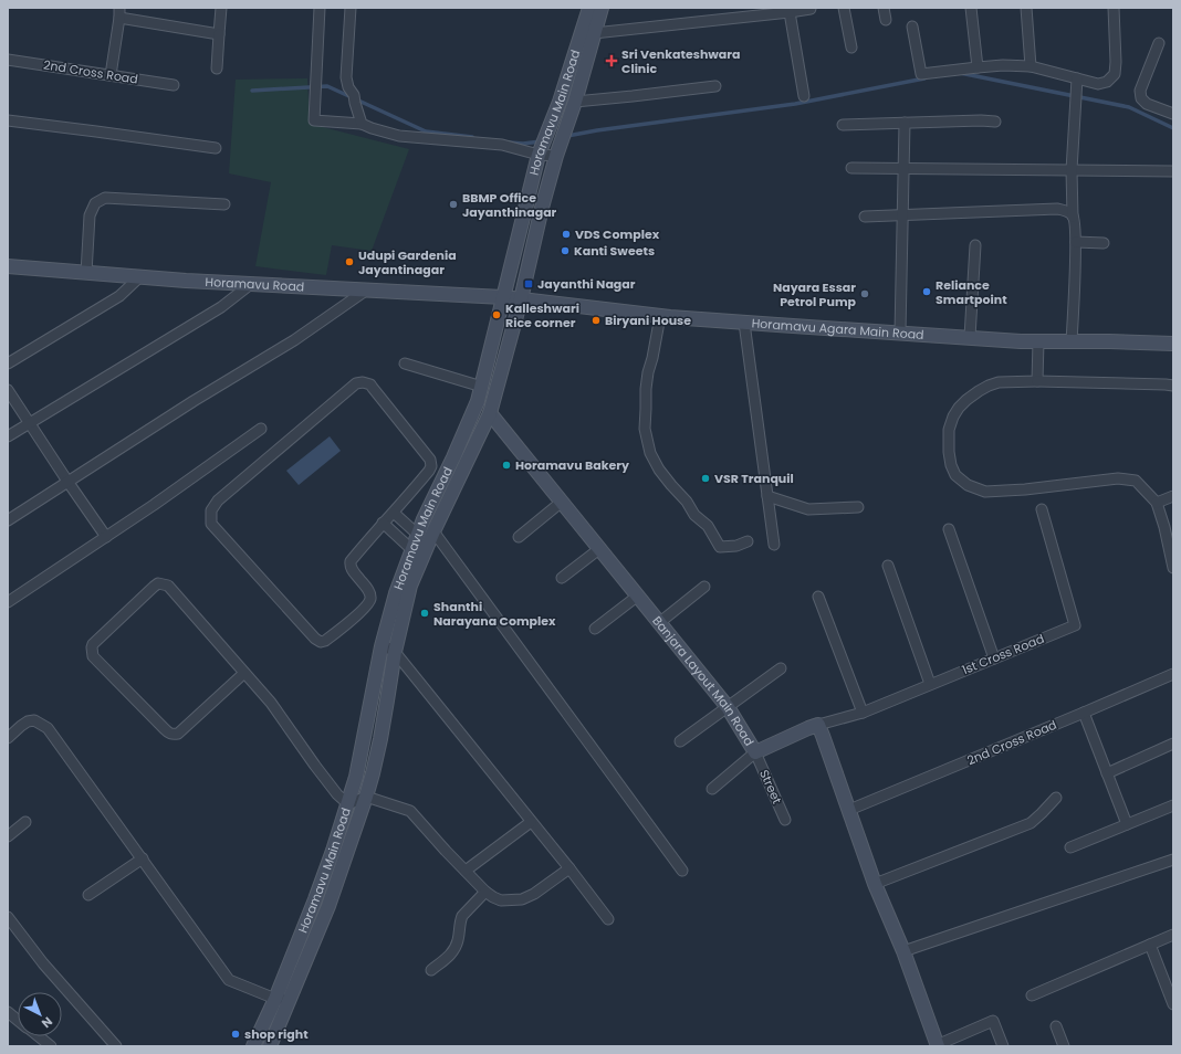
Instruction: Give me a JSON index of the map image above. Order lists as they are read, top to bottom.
{
  "streets": {
    "main road": [
      "Horamavu Main Road",
      "Horamavu Road",
      "Horamavu Agara Main Road",
      "Banjara Layout Main Road"
    ],
    "street": ["2nd Cross Road", "1st Cross Road", "Street"]
  },
  "crossings": [
    ["Horamavu Main Road", "Horamavu Road"],
    ["Horamavu Main Road", "Horamavu Agara Main Road"],
    ["Horamavu Main Road", "Banjara Layout Main Road"],
    ["Horamavu Road", "Horamavu Agara Main Road"],
    ["1st Cross Road", "Banjara Layout Main Road"],
    ["Banjara Layout Main Road", "Street"]
  ],
  "places": {
    "health": ["Sri Venkateshwara Clinic"],
    "other": [
      "BBMP Office Jayanthinagar",
      "VDS Complex",
      "Kanti Sweets",
      "Udupi Gardenia Jayantinagar",
      "Reliance Smartpoint",
      "Nayara Essar Petrol Pump",
      "Kalleshwari Rice corner",
      "Biryani House",
      "Horamavu Bakery",
      "VSR Tranquil",
      "Shanthi Narayana Complex",
      "shop right"
    ],
    "transit": ["Jayanthi Nagar"]
  },
  "north": "bottom right"
}
